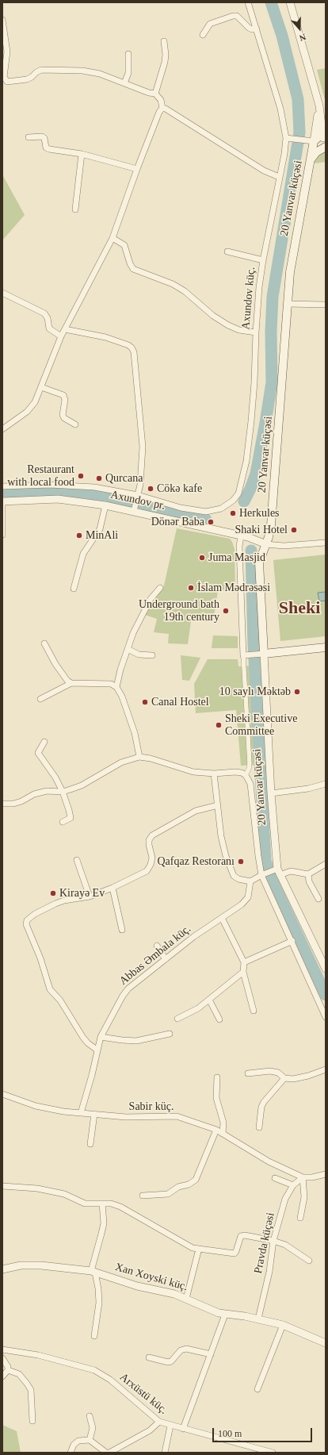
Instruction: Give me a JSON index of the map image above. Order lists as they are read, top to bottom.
{
  "streets": {
    "main road": ["20 Yanvar küçəsi"],
    "street": [
      "Axundov küç.",
      "Axundov pr.",
      "Abbas Əmbala küç.",
      "Sabir küç.",
      "Pravda küçəsi",
      "Xan Xoyski küç.",
      "Arxüstü küç."
    ]
  },
  "crossings": [
    ["20 Yanvar küçəsi", "Axundov pr."],
    ["Abbas Əmbala küç.", "Sabir küç."],
    ["Sabir küç.", "Pravda küçəsi"],
    ["Pravda küçəsi", "Xan Xoyski küç."]
  ],
  "districts": ["Sheki"],
  "places": [
    "Restaurant with local food",
    "Qurcana",
    "Cökə kafe",
    "Herkules",
    "Dönər Baba",
    "Shaki Hotel",
    "MinAli",
    "Juma Masjid",
    "İslam Mədrəsəsi",
    "Underground bath 19th century",
    "10 saylı Məktəb",
    "Canal Hostel",
    "Sheki Executive Committee",
    "Qafqaz Restoranı",
    "Kirayə Ev"
  ],
  "scale_bar": "100 m",
  "north": "bottom"
}
